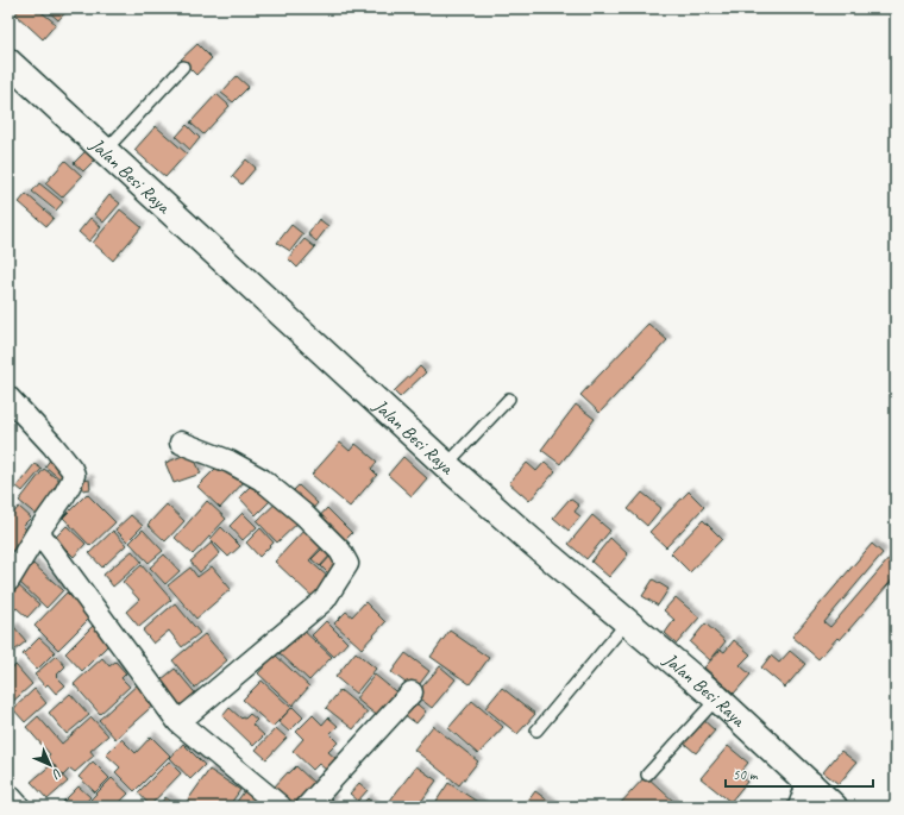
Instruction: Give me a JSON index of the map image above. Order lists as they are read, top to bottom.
{
  "streets": {
    "main road": ["Jalan Besi Raya"]
  },
  "scale_bar": "50 m",
  "north": "bottom right"
}
